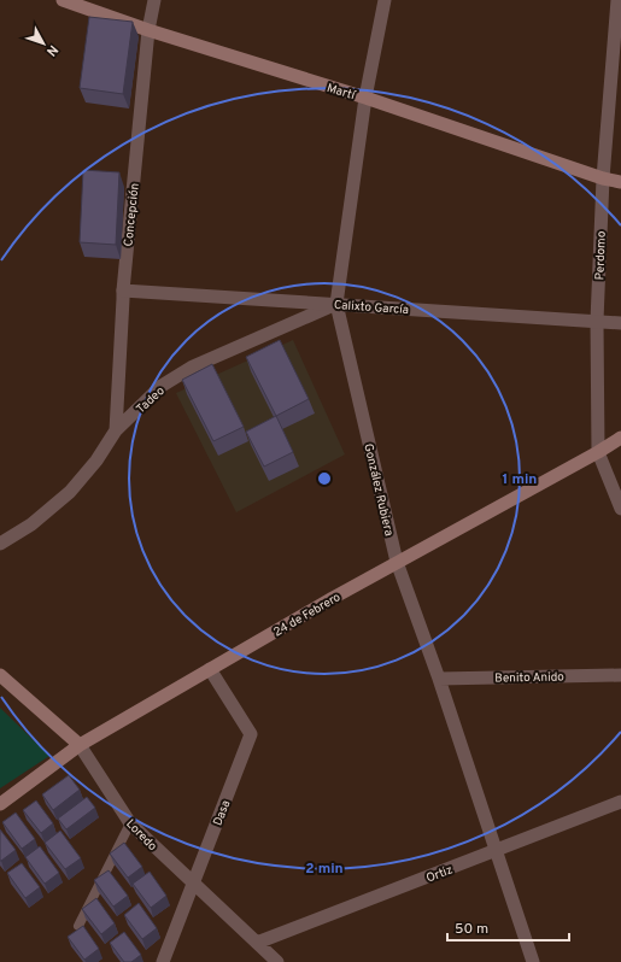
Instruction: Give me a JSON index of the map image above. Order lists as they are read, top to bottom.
{
  "streets": {
    "main road": ["Martí", "24 de Febrero", "Loredo"],
    "street": [
      "Concepción",
      "Perdomo",
      "Calixto García",
      "Tadeo",
      "González Rubiera",
      "Benito Anido",
      "Dasa",
      "Ortiz"
    ]
  },
  "crossings": [
    ["Martí", "Concepción"],
    ["Martí", "Perdomo"],
    ["Martí", "González Rubiera"],
    ["Concepción", "Calixto García"],
    ["Concepción", "Tadeo"],
    ["Perdomo", "Calixto García"],
    ["Perdomo", "24 de Febrero"],
    ["Calixto García", "Tadeo"],
    ["Calixto García", "González Rubiera"],
    ["Tadeo", "González Rubiera"],
    ["González Rubiera", "24 de Febrero"],
    ["González Rubiera", "Benito Anido"],
    ["González Rubiera", "Ortiz"],
    ["24 de Febrero", "Dasa"],
    ["24 de Febrero", "Loredo"],
    ["Dasa", "Loredo"],
    ["Loredo", "Ortiz"]
  ],
  "scale_bar": "50 m",
  "north": "bottom right",
  "rings": ["1 min", "2 min"]
}
